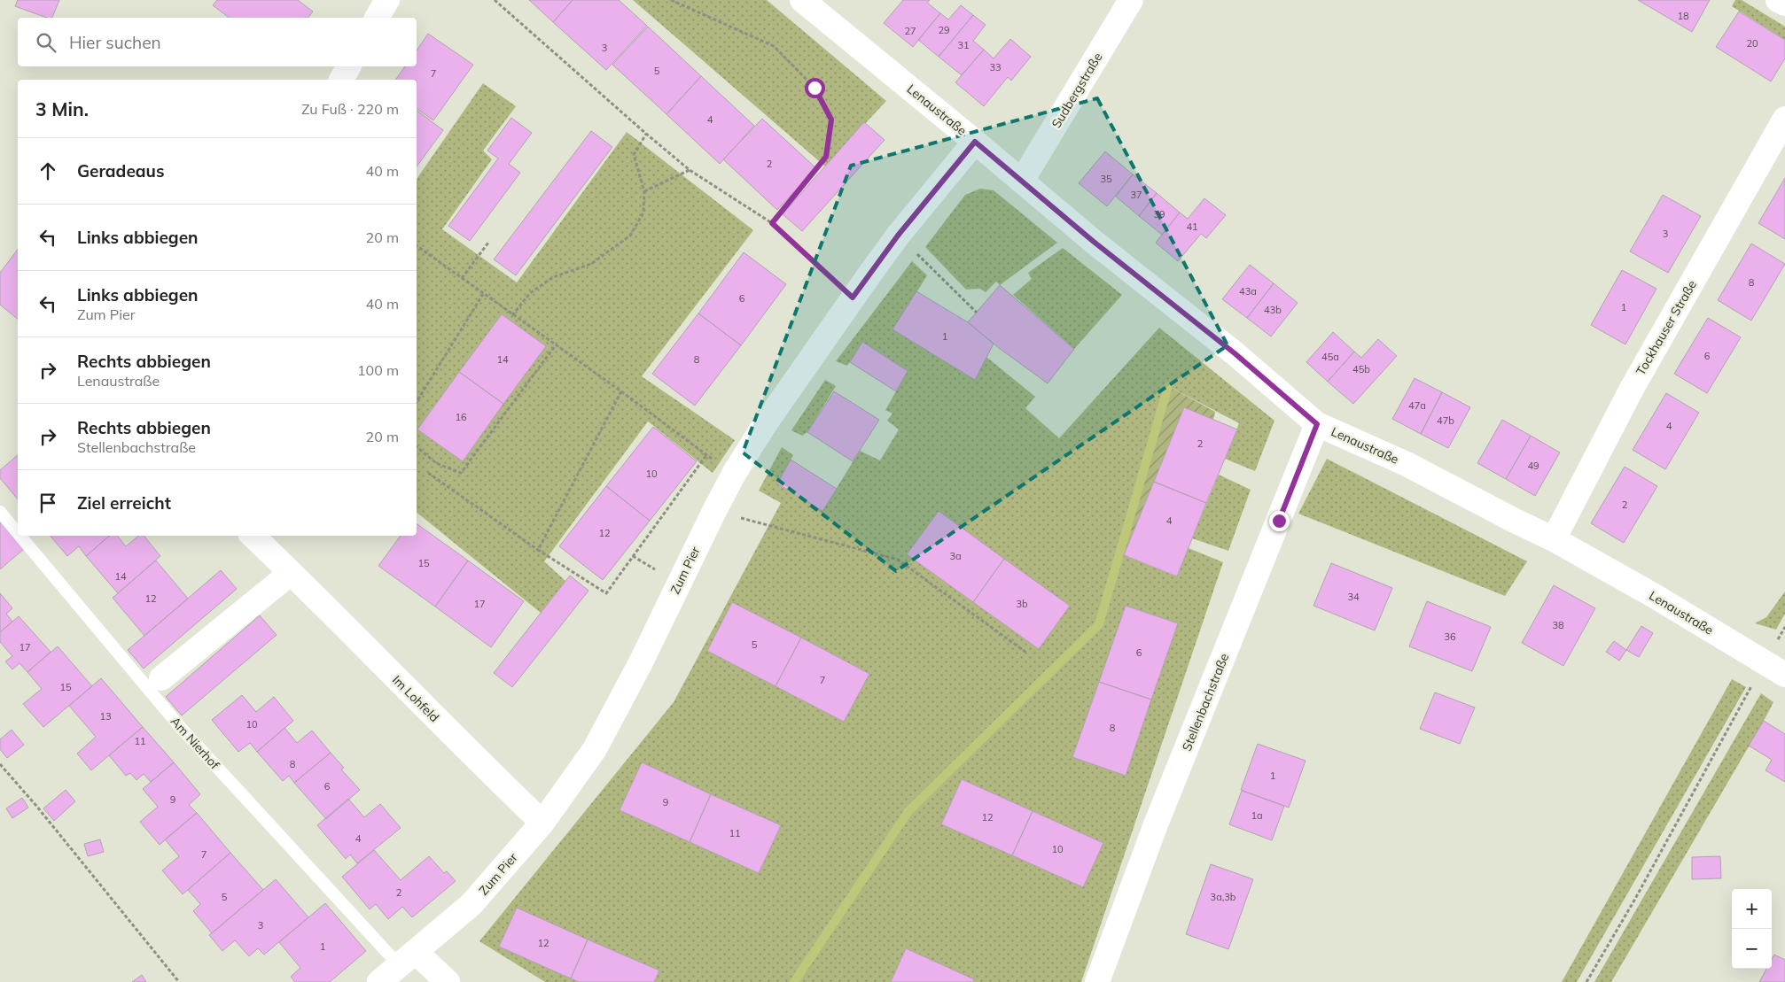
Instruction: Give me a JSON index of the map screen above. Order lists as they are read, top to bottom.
{
  "streets": {
    "street": [
      "Sudbergstraße",
      "Lenaustraße",
      "Tockhauser Straße",
      "Zum Pier",
      "Im Lohfeld",
      "Stellenbachstraße"
    ],
    "lane": ["Am Nierhof"]
  },
  "crossings": [
    ["Sudbergstraße", "Lenaustraße"],
    ["Lenaustraße", "Tockhauser Straße"],
    ["Lenaustraße", "Zum Pier"],
    ["Lenaustraße", "Stellenbachstraße"],
    ["Zum Pier", "Im Lohfeld"],
    ["Zum Pier", "Am Nierhof"]
  ],
  "house_numbers": [
    "18",
    "29",
    "27",
    "20",
    "31",
    "3",
    "33",
    "5",
    "7",
    "4",
    "2",
    "35",
    "37",
    "39",
    "41",
    "3",
    "8",
    "43a",
    "6",
    "1",
    "43b",
    "1",
    "6",
    "45a",
    "14",
    "8",
    "45b",
    "47a",
    "16",
    "47b",
    "4",
    "2",
    "49",
    "10",
    "2",
    "4",
    "12",
    "3a",
    "15",
    "14",
    "34",
    "12",
    "17",
    "3b",
    "38",
    "36",
    "5",
    "17",
    "6",
    "7",
    "15",
    "13",
    "10",
    "8",
    "11",
    "8",
    "1",
    "6",
    "9",
    "9",
    "1a",
    "12",
    "11",
    "4",
    "10",
    "7",
    "2",
    "5",
    "3a,3b",
    "3",
    "12",
    "1"
  ],
  "page": {
    "search": "Hier suchen",
    "heading": ["3 Min.", "Zu Fuß · 220 m"],
    "list": [
      ["Geradeaus", "40 m"],
      ["Links abbiegen", "20 m"],
      ["Links abbiegen", "Zum Pier", "40 m"],
      ["Rechts abbiegen", "Lenaustraße", "100 m"],
      ["Rechts abbiegen", "Stellenbachstraße", "20 m"],
      "Ziel erreicht"
    ],
    "map_buttons": ["+", "−"]
  }
}
